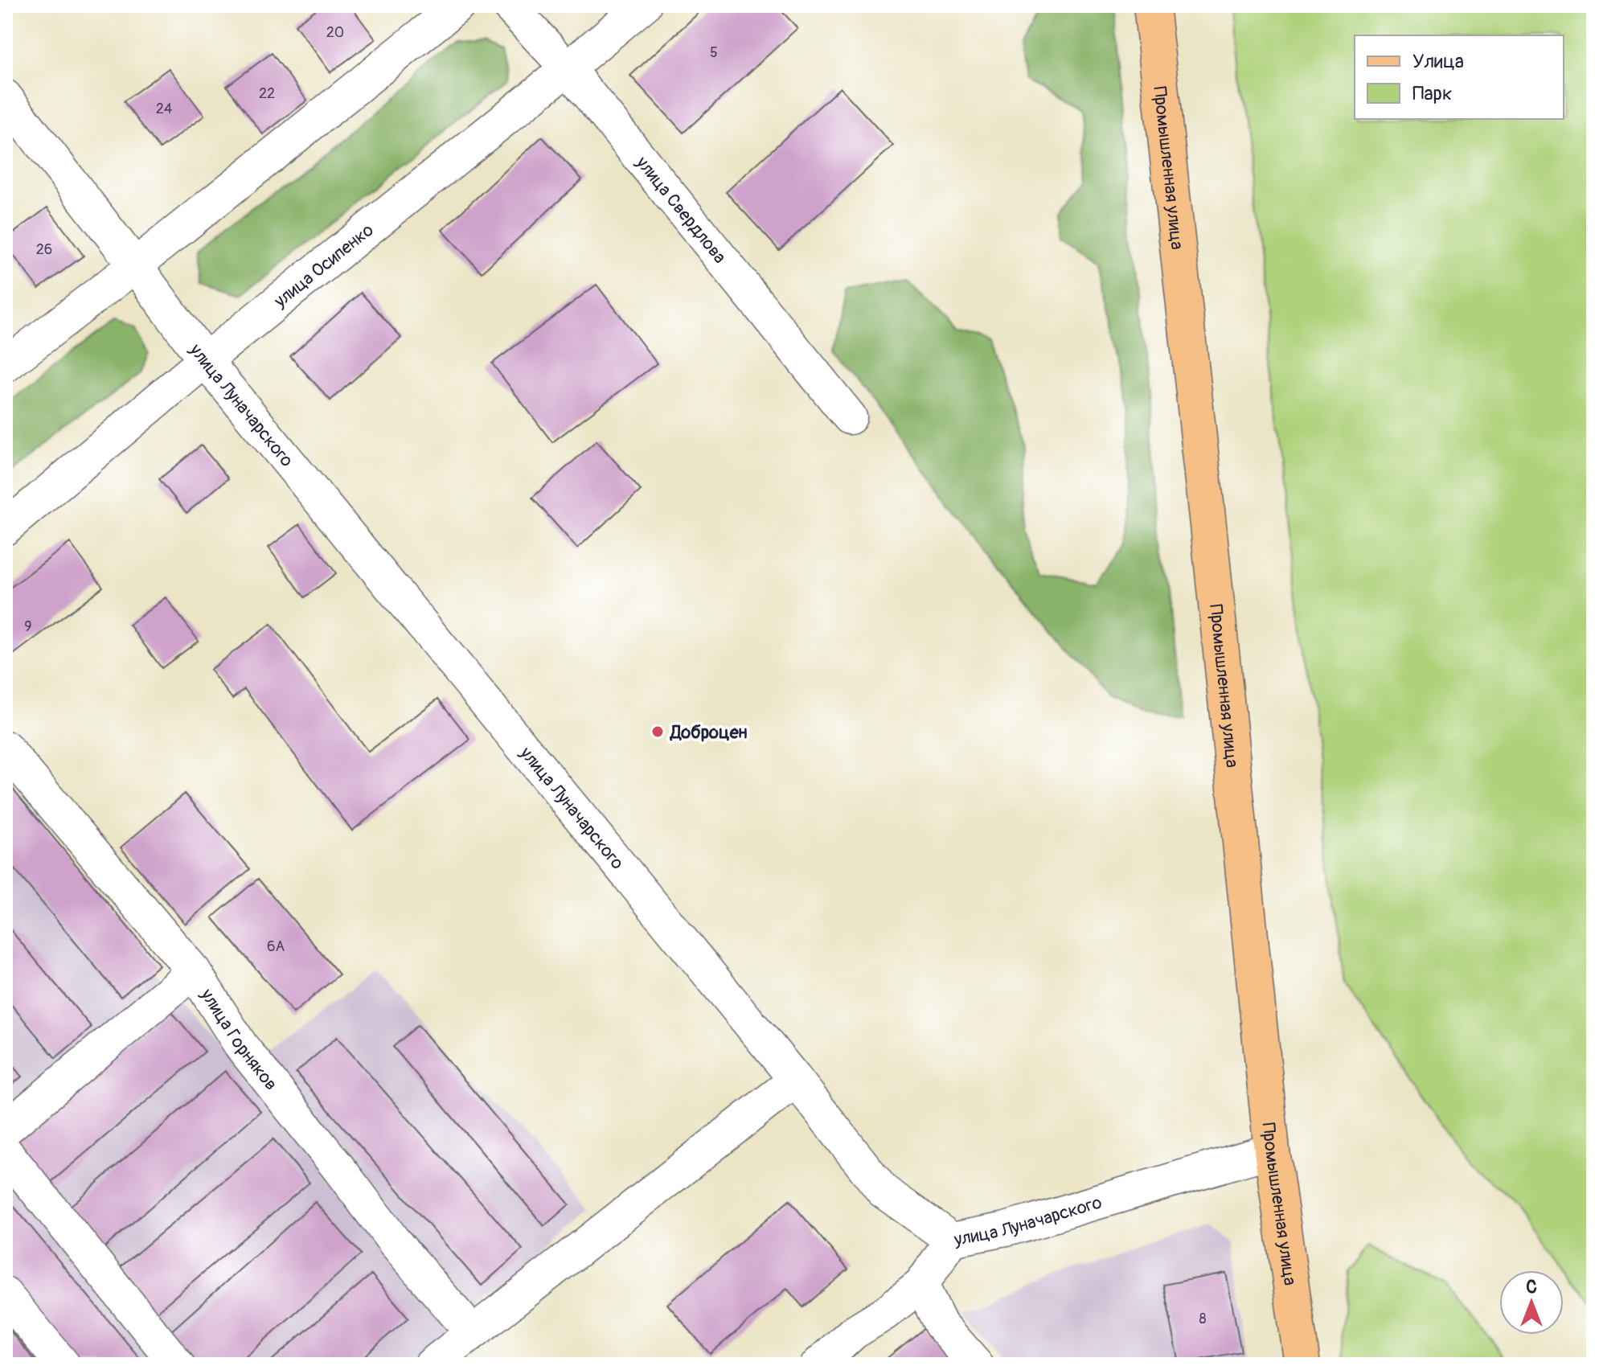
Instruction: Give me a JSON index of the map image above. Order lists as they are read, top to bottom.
{
  "streets": {
    "main road": ["Промышленная улица"],
    "street": [
      "улица Свердлова",
      "улица Осипенко",
      "улица Луначарского",
      "улица Горняков"
    ]
  },
  "crossings": [
    ["Промышленная улица", "улица Луначарского"],
    ["улица Свердлова", "улица Осипенко"],
    ["улица Осипенко", "улица Луначарского"]
  ],
  "places": ["Доброцен"],
  "house_numbers": [
    "20",
    "5",
    "22",
    "24",
    "26",
    "9",
    "6А",
    "8"
  ],
  "legend": ["Улица", "Парк"],
  "north": "top"
}
